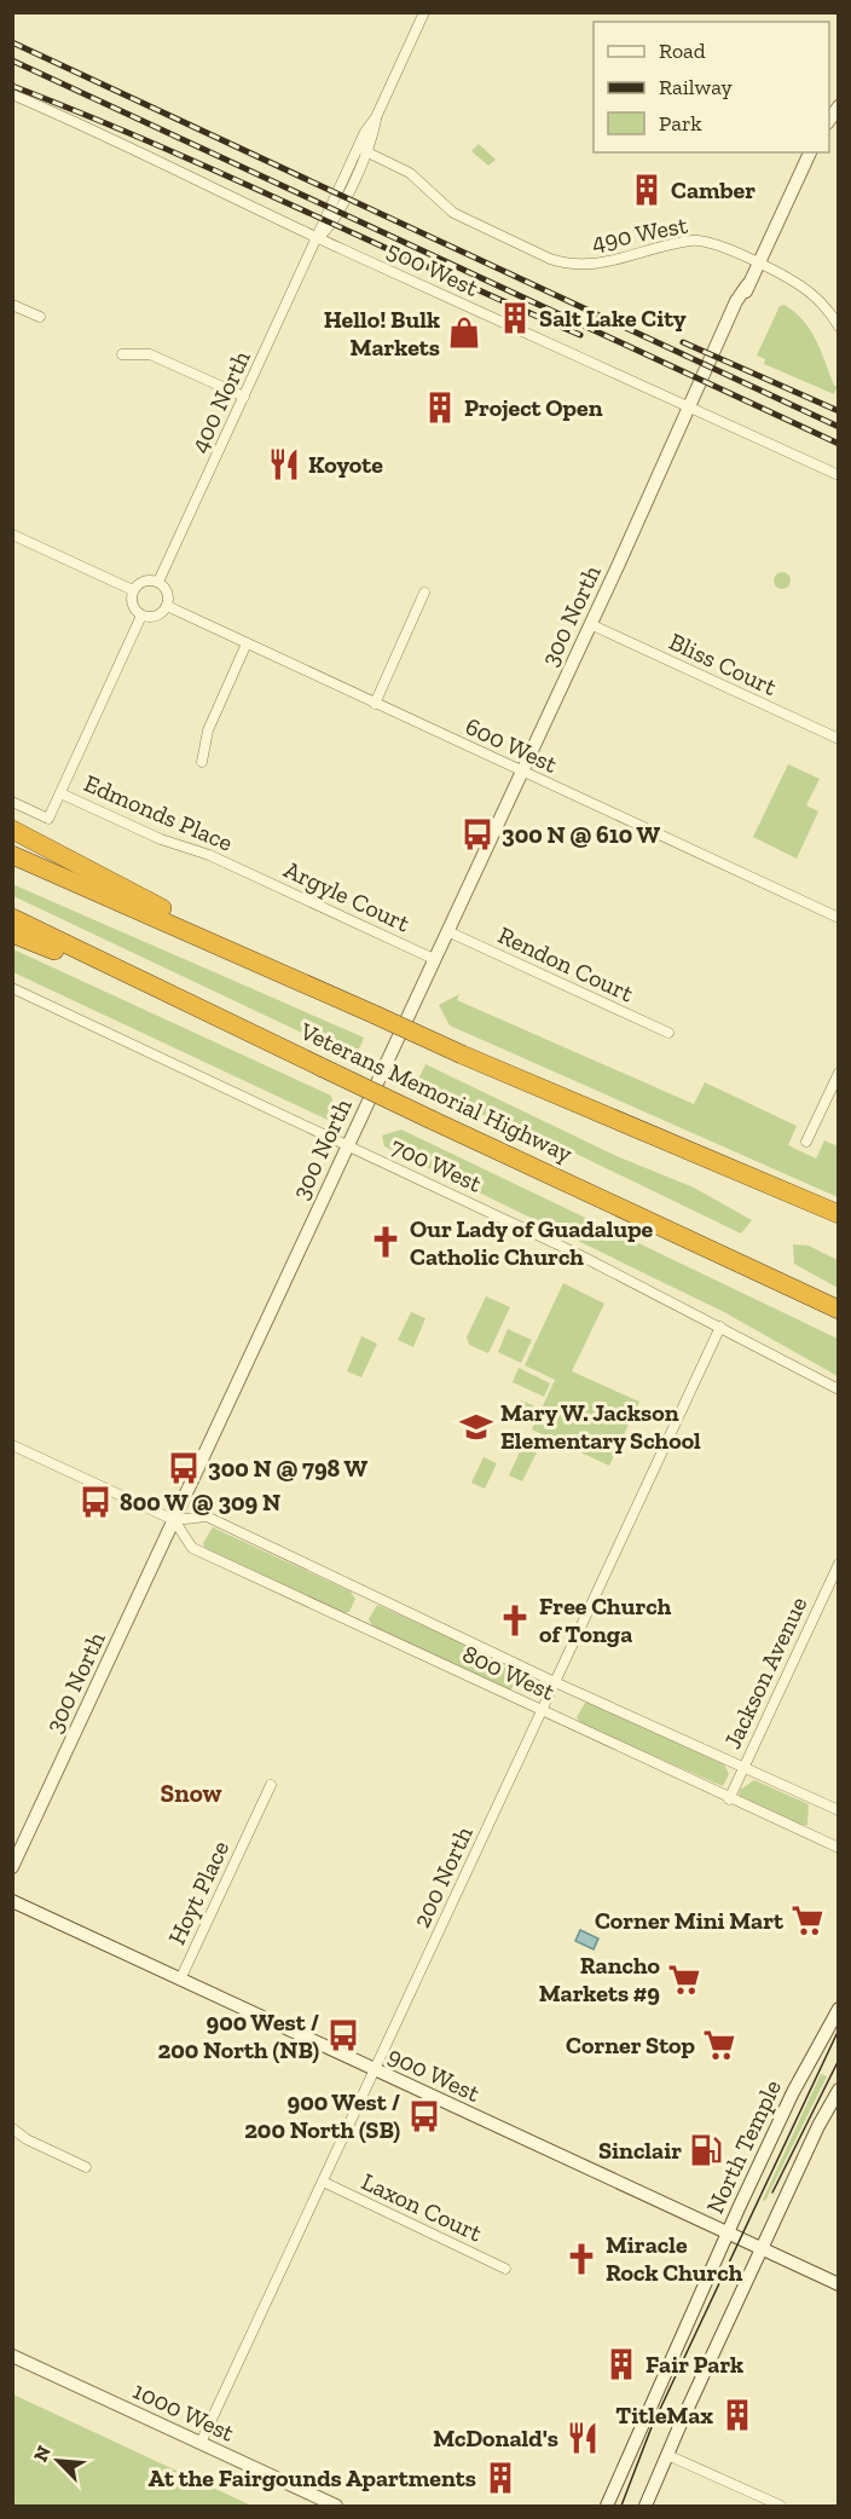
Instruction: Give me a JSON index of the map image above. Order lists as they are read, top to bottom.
{
  "streets": {
    "highway": ["Veterans Memorial Highway"],
    "street": [
      "490 West",
      "500 West",
      "400 North",
      "300 North",
      "Bliss Court",
      "600 West",
      "Edmonds Place",
      "Argyle Court",
      "Rendon Court",
      "700 West",
      "800 West",
      "Jackson Avenue",
      "200 North",
      "Hoyt Place",
      "900 West",
      "North Temple",
      "Laxon Court",
      "1000 West"
    ]
  },
  "crossings": [
    ["490 West", "400 North"],
    ["490 West", "300 North"],
    ["500 West", "400 North"],
    ["500 West", "300 North"],
    ["400 North", "600 West"],
    ["300 North", "Bliss Court"],
    ["300 North", "600 West"],
    ["300 North", "Argyle Court"],
    ["300 North", "Rendon Court"],
    ["300 North", "700 West"],
    ["300 North", "800 West"],
    ["Edmonds Place", "Argyle Court"],
    ["700 West", "200 North"],
    ["800 West", "Jackson Avenue"],
    ["800 West", "200 North"],
    ["200 North", "900 West"],
    ["200 North", "Laxon Court"],
    ["200 North", "1000 West"],
    ["Hoyt Place", "900 West"],
    ["900 West", "North Temple"]
  ],
  "districts": ["Snow"],
  "places": {
    "building": [
      "Camber",
      "Salt Lake City",
      "Project Open",
      "Fair Park",
      "TitleMax",
      "At the Fairgounds Apartments"
    ],
    "shop": ["Hello! Bulk Markets"],
    "restaurant": ["Koyote", "McDonald's"],
    "bus stop": [
      "300 N @ 610 W",
      "300 N @ 798 W",
      "800 W @ 309 N",
      "900 West / 200 North (NB)",
      "900 West / 200 North (SB)"
    ],
    "church": ["Our Lady of Guadalupe Catholic Church", "Free Church of Tonga", "Miracle Rock Church"],
    "school or university": ["Mary W. Jackson Elementary School"],
    "supermarket": ["Corner Mini Mart", "Rancho Markets #9", "Corner Stop"],
    "fuel station": ["Sinclair"]
  },
  "legend": ["Road", "Railway", "Park"],
  "north": "top left"
}
